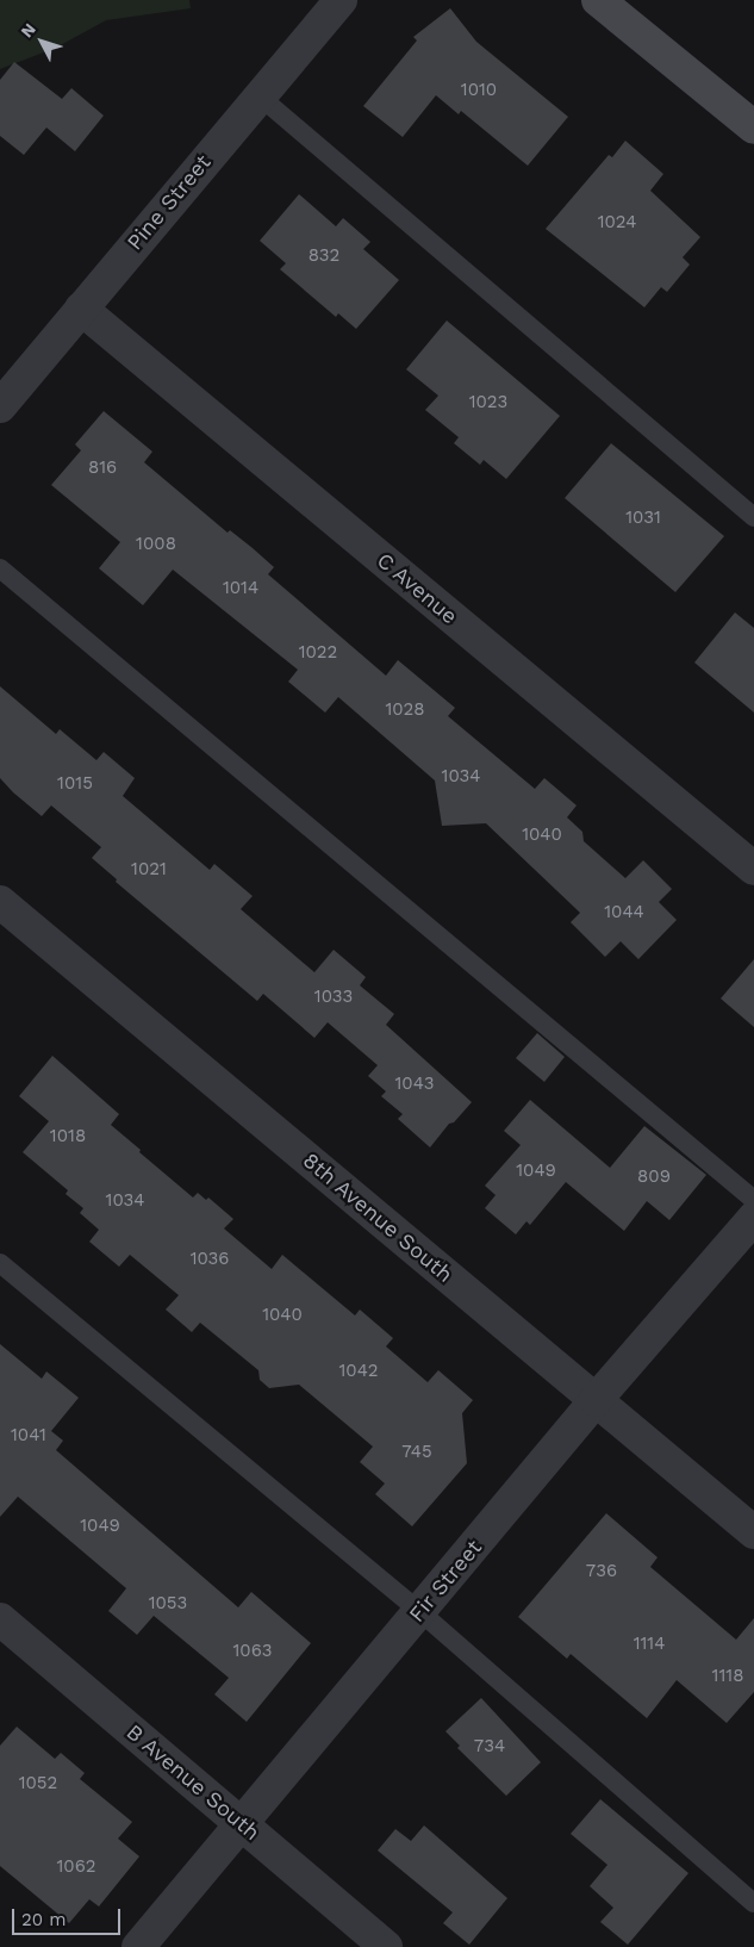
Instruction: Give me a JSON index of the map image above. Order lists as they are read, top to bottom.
{
  "streets": {
    "street": [
      "Pine Street",
      "C Avenue",
      "8th Avenue South",
      "Fir Street",
      "B Avenue South"
    ]
  },
  "crossings": [
    ["Pine Street", "C Avenue"],
    ["8th Avenue South", "Fir Street"],
    ["Fir Street", "B Avenue South"]
  ],
  "house_numbers": [
    "1010",
    "1024",
    "832",
    "1023",
    "816",
    "1031",
    "1008",
    "1014",
    "1022",
    "1028",
    "1034",
    "1015",
    "1040",
    "1021",
    "1044",
    "1033",
    "1043",
    "1018",
    "1049",
    "809",
    "1034",
    "1036",
    "1040",
    "1042",
    "1041",
    "745",
    "1049",
    "736",
    "1053",
    "1114",
    "1063",
    "1118",
    "734",
    "1052",
    "1062"
  ],
  "scale_bar": "20 m",
  "north": "top left"
}
